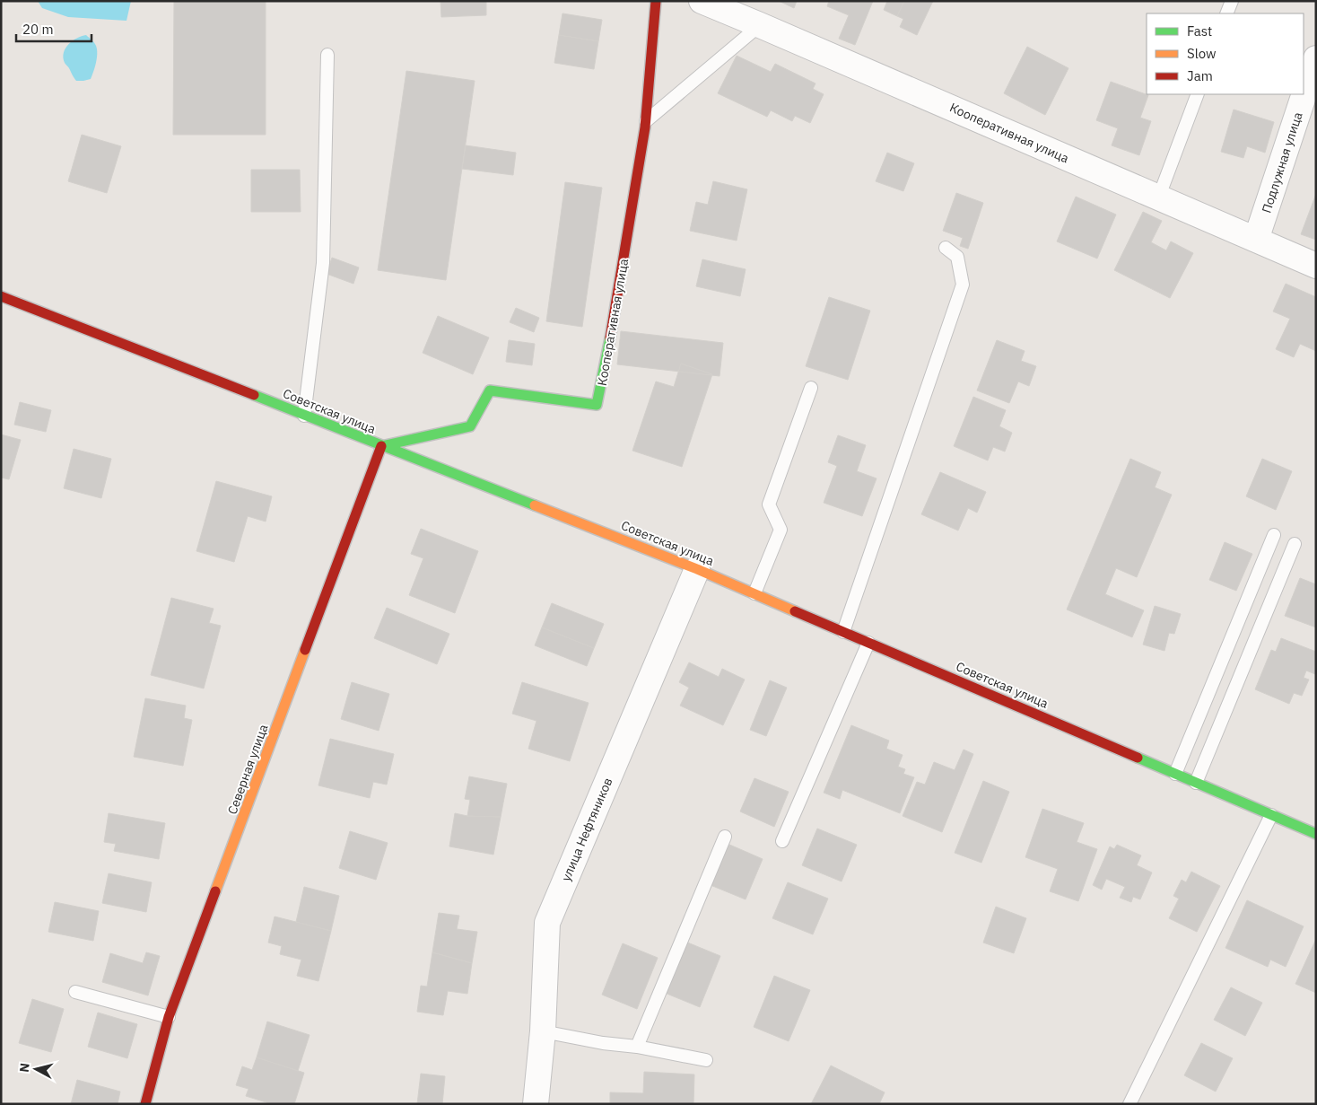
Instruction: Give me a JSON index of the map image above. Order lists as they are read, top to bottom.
{
  "streets": {
    "street": [
      "Кооперативная улица",
      "Подлужная улица",
      "Советская улица",
      "Северная улица",
      "улица Нефтяников"
    ]
  },
  "crossings": [
    ["Кооперативная улица", "Подлужная улица"],
    ["Кооперативная улица", "Советская улица"],
    ["Кооперативная улица", "Северная улица"],
    ["Советская улица", "Северная улица"],
    ["Советская улица", "улица Нефтяников"]
  ],
  "legend": ["Fast", "Slow", "Jam"],
  "scale_bar": "20 m",
  "north": "left"
}
